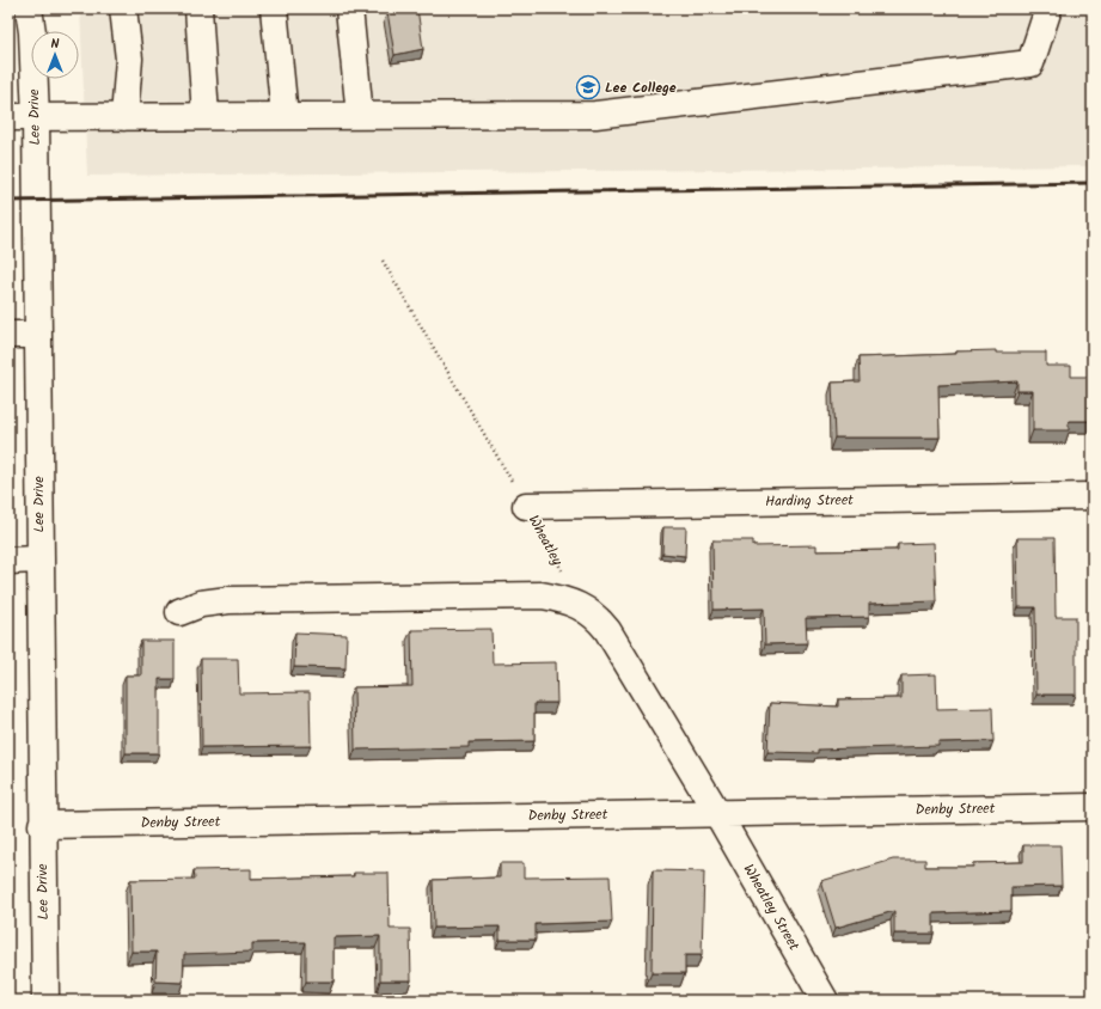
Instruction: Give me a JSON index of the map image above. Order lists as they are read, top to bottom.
{
  "streets": {
    "street": [
      "Lee Drive",
      "Harding Street",
      "Denby Street",
      "Wheatley Street"
    ],
    "path": ["Wheatley"]
  },
  "crossings": [
    ["Lee Drive", "Denby Street"],
    ["Harding Street", "Wheatley"],
    ["Denby Street", "Wheatley Street"]
  ],
  "places": {
    "school or university": ["Lee College"]
  },
  "north": "top"
}
